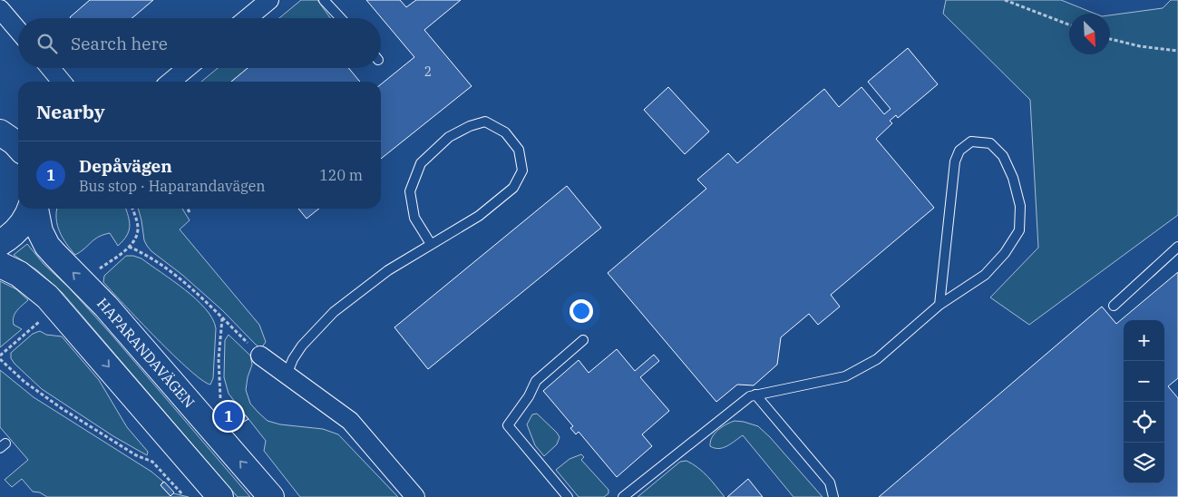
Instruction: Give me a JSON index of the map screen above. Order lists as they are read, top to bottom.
{
  "streets": {
    "main road": ["HAPARANDAVÄGEN"]
  },
  "house_numbers": ["2"],
  "north": "bottom right",
  "page": {
    "search": "Search here",
    "heading": "Nearby",
    "list": [
      {
        "mark": "1",
        "name": "Depåvägen",
        "note": "Bus stop · Haparandavägen",
        "value": "120 m"
      }
    ],
    "map_buttons": ["+", "−"],
    "pins": "1"
  }
}
